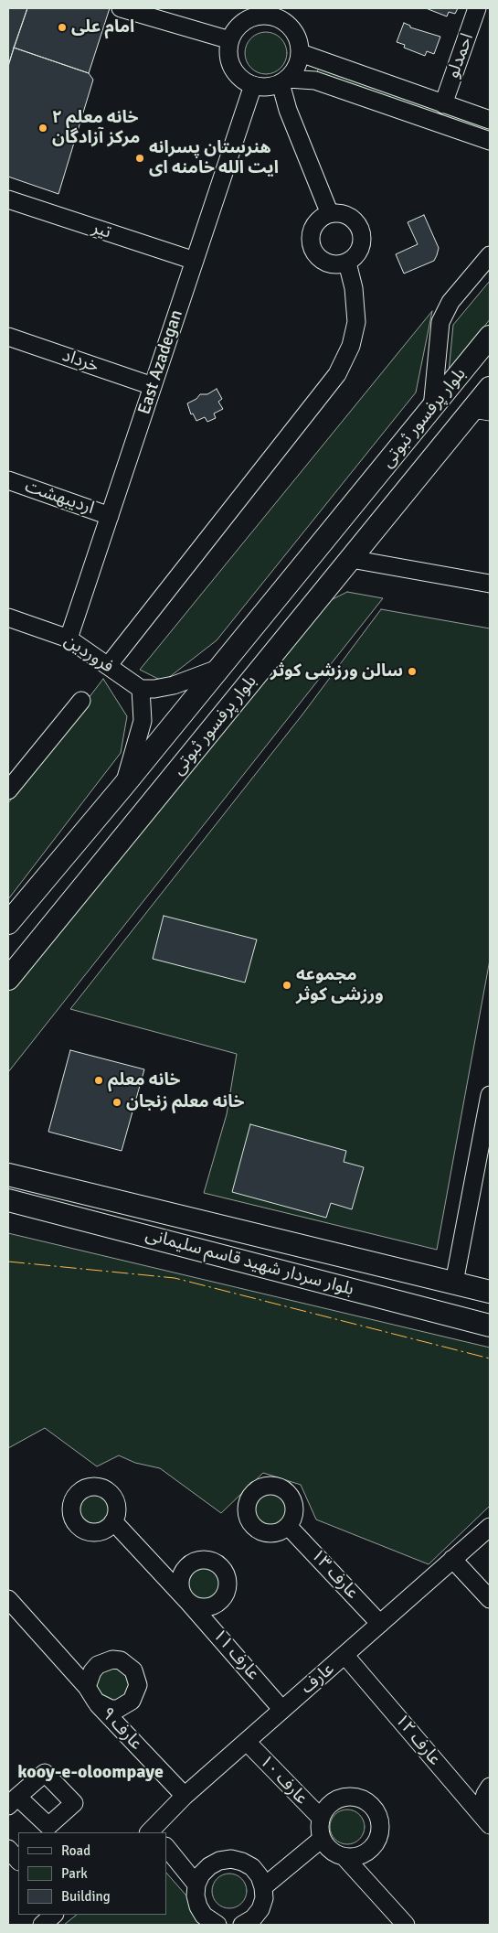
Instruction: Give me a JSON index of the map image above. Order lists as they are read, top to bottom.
{
  "streets": {
    "main road": ["بلوار پرفسور ثبوتی", "بلوار سردار شهید قاسم سلیمانی"],
    "street": [
      "احمدلو",
      "تیر",
      "خرداد",
      "East Azadegan",
      "اردیبهشت",
      "فروردین",
      "عارف ۱۳",
      "عارف ۱۱",
      "عارف",
      "عارف ۹",
      "عارف ۱۲",
      "عارف ۱۰"
    ]
  },
  "crossings": [
    ["تیر", "East Azadegan"],
    ["خرداد", "East Azadegan"],
    ["East Azadegan", "اردیبهشت"],
    ["East Azadegan", "فروردین"],
    ["عارف ۱۳", "عارف"],
    ["عارف ۱۱", "عارف"],
    ["عارف", "عارف ۹"],
    ["عارف", "عارف ۱۲"],
    ["عارف", "عارف ۱۰"]
  ],
  "districts": ["kooy-e-oloompaye"],
  "places": [
    "امام علی",
    "خانه معلم ۲ مرکز آزادگان",
    "هنرستان پسرانه ایت الله خامنه ای",
    "سالن ورزشی کوثر",
    "مجموعه ورزشی کوثر",
    "خانه معلم",
    "خانه معلم زنجان"
  ],
  "legend": ["Road", "Park", "Building"]
}
